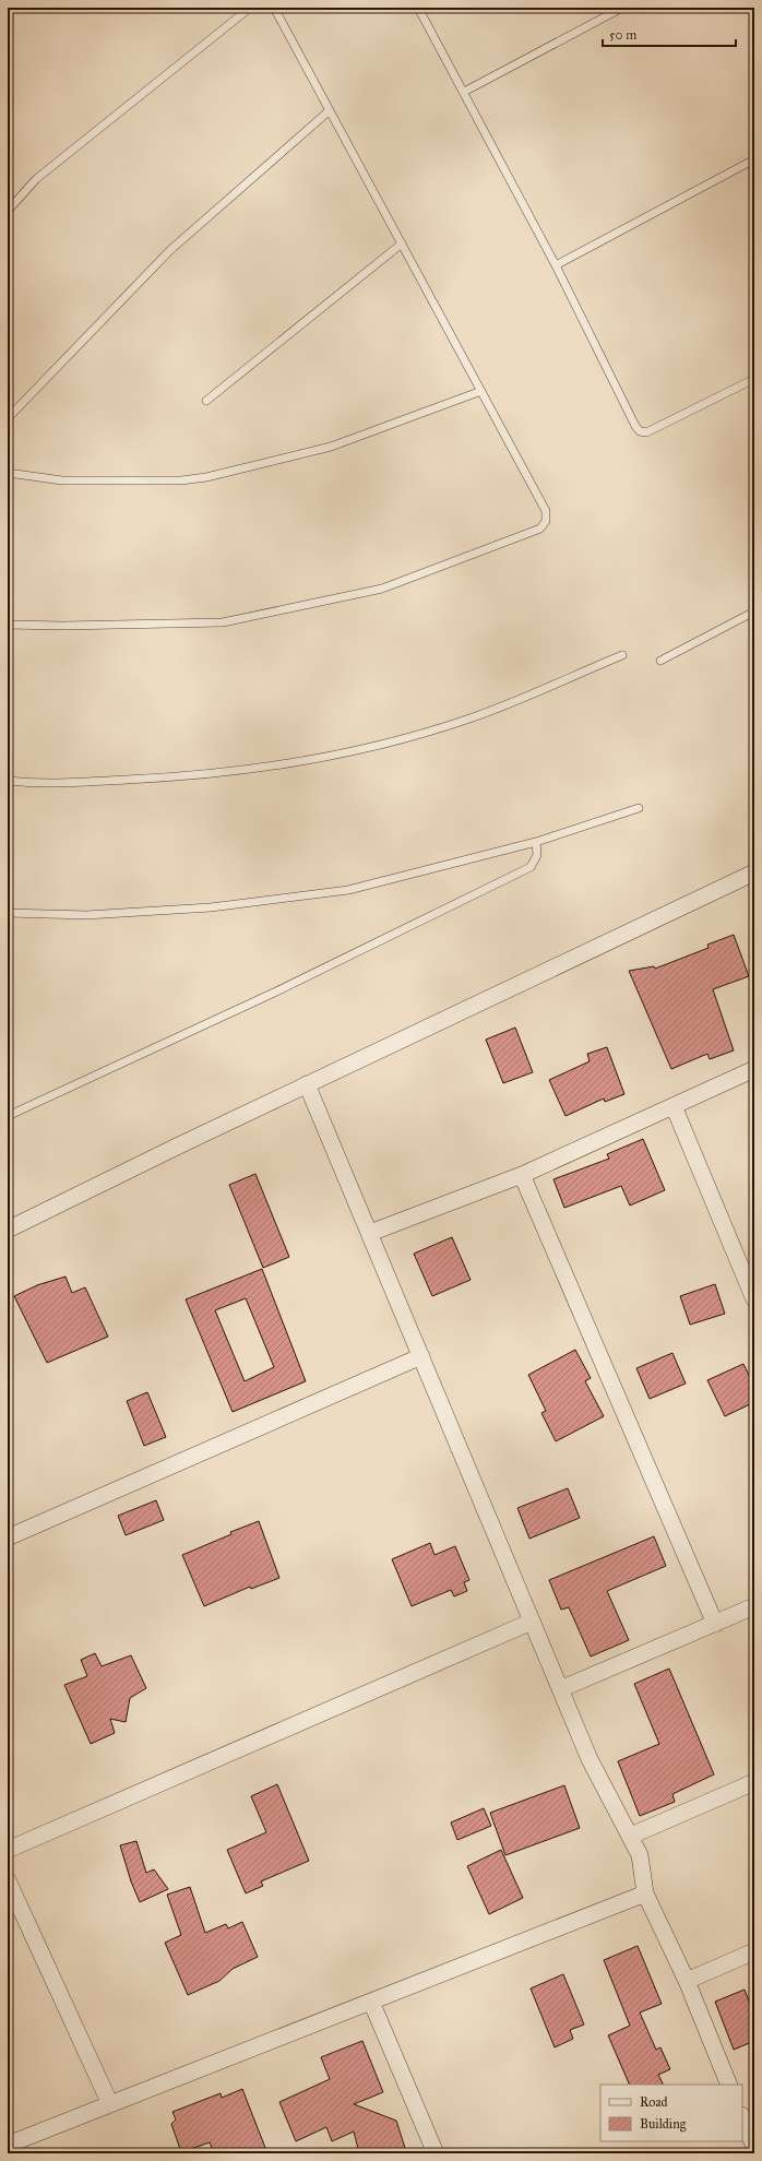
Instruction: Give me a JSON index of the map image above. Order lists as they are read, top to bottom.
{
  "legend": ["Road", "Building"],
  "scale_bar": "50 m"
}
